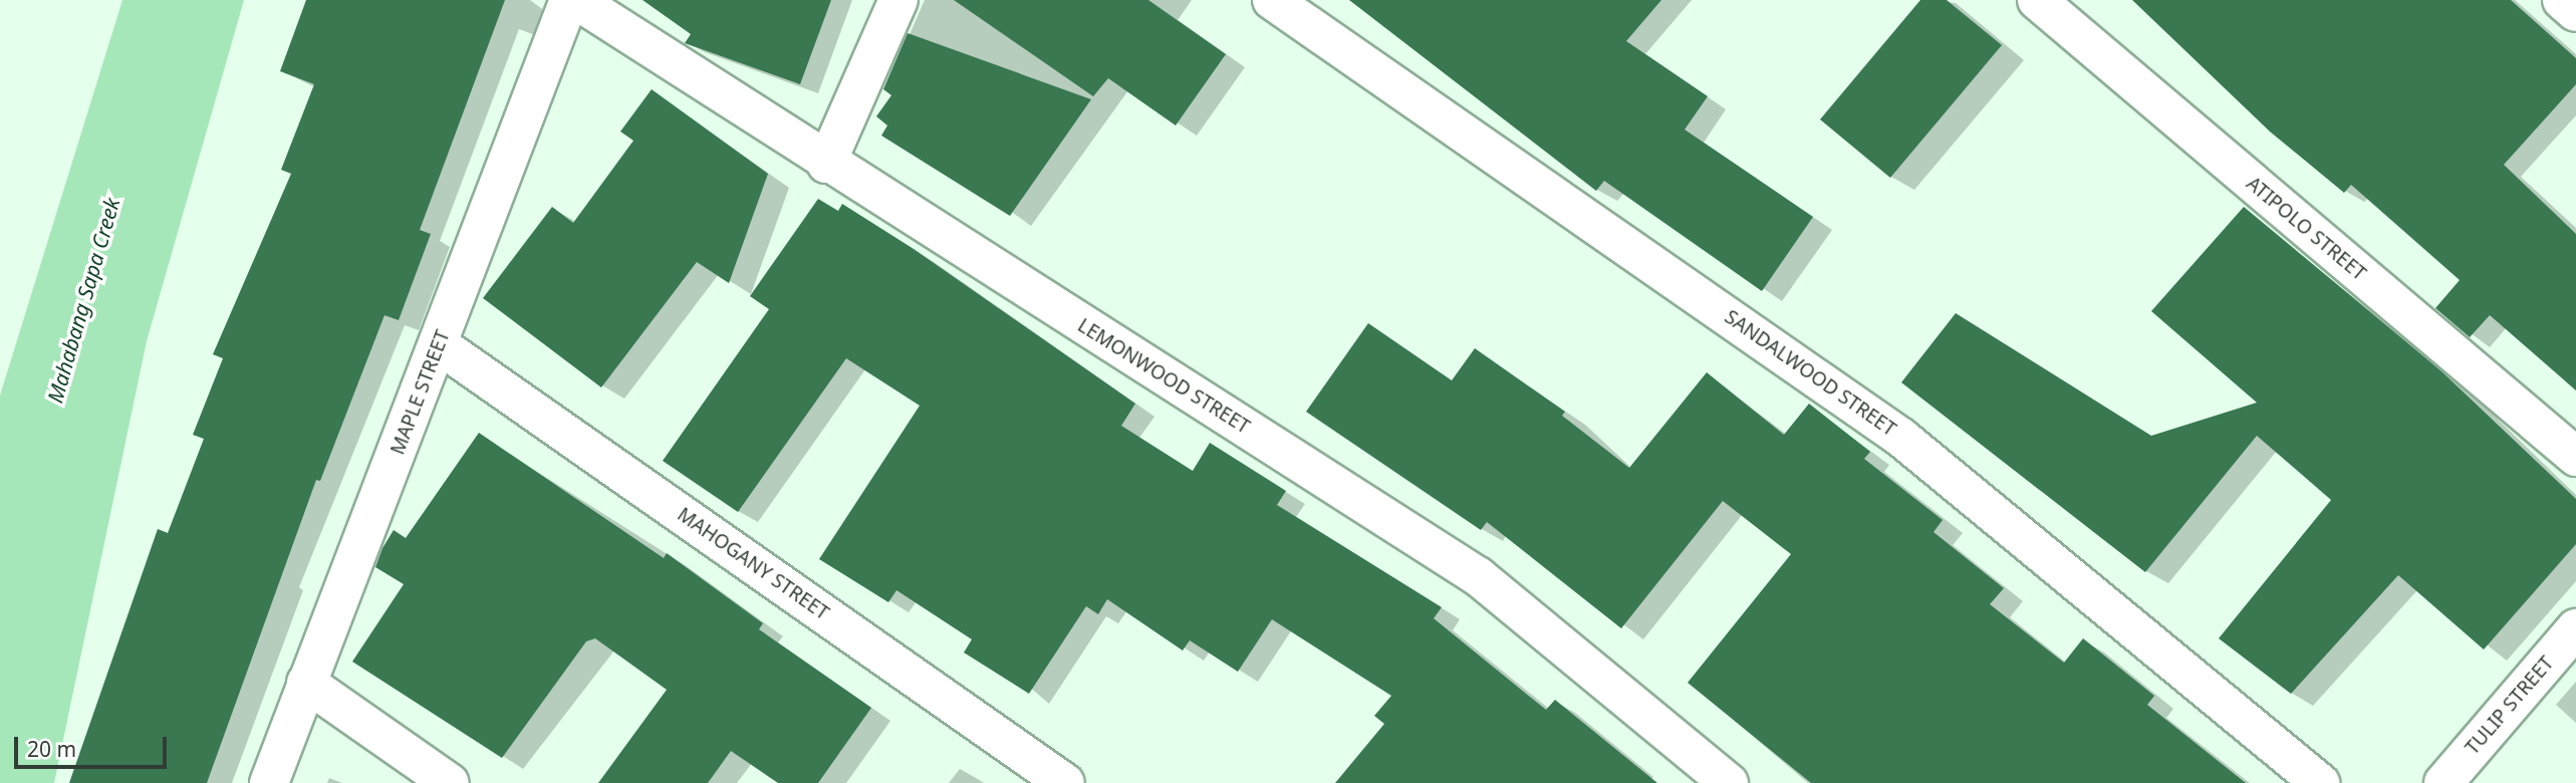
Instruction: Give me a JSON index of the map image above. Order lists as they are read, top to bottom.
{
  "streets": {
    "street": [
      "ATIPOLO STREET",
      "SANDALWOOD STREET",
      "LEMONWOOD STREET",
      "MAPLE STREET",
      "MAHOGANY STREET",
      "TULIP STREET"
    ]
  },
  "crossings": [
    ["MAPLE STREET", "MAHOGANY STREET"]
  ],
  "water": ["Mahabang Sapa Creek"],
  "scale_bar": "20 m"
}
